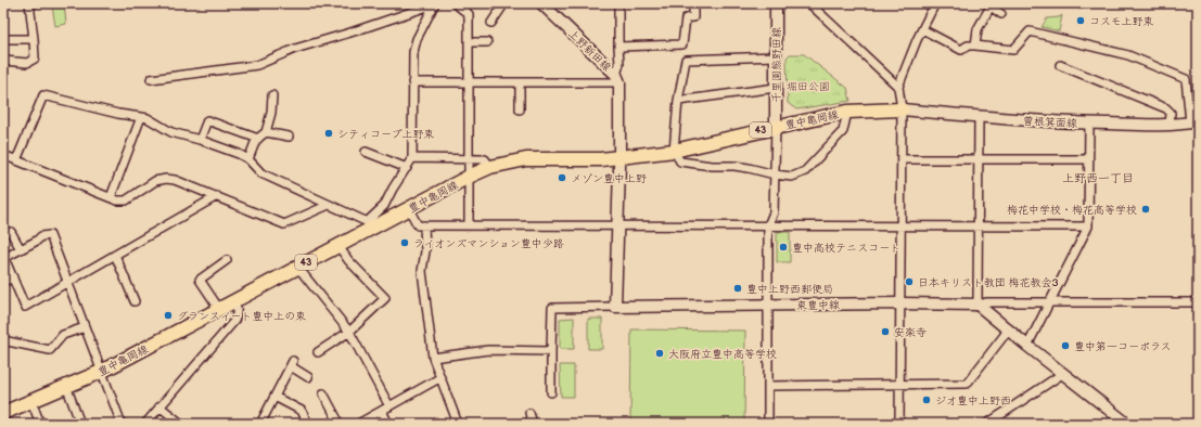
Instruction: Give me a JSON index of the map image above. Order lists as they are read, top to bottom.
{
  "streets": {
    "main road": ["豊中亀岡線", "43"],
    "street": [
      "上野新田線",
      "千里園熊野田線",
      "曽根箕面線",
      "東豊中線"
    ]
  },
  "crossings": [
    ["千里園熊野田線", "豊中亀岡線"],
    ["豊中亀岡線", "曽根箕面線"]
  ],
  "districts": ["上野西一丁目"],
  "parks": ["堀田公園"],
  "places": [
    "コスモ上野東",
    "シティコープ上野東",
    "メゾン豊中上野",
    "梅花中学校・梅花高等学校",
    "ライオンズマンション豊中少路",
    "豊中高校テニスコート",
    "日本キリスト教団 梅花教会3",
    "豊中上野西郵便局",
    "グランスイート豊中上の東",
    "安楽寺",
    "豊中第一コーポラス",
    "大阪府立豊中高等学校",
    "ジオ豊中上野西"
  ]
}
